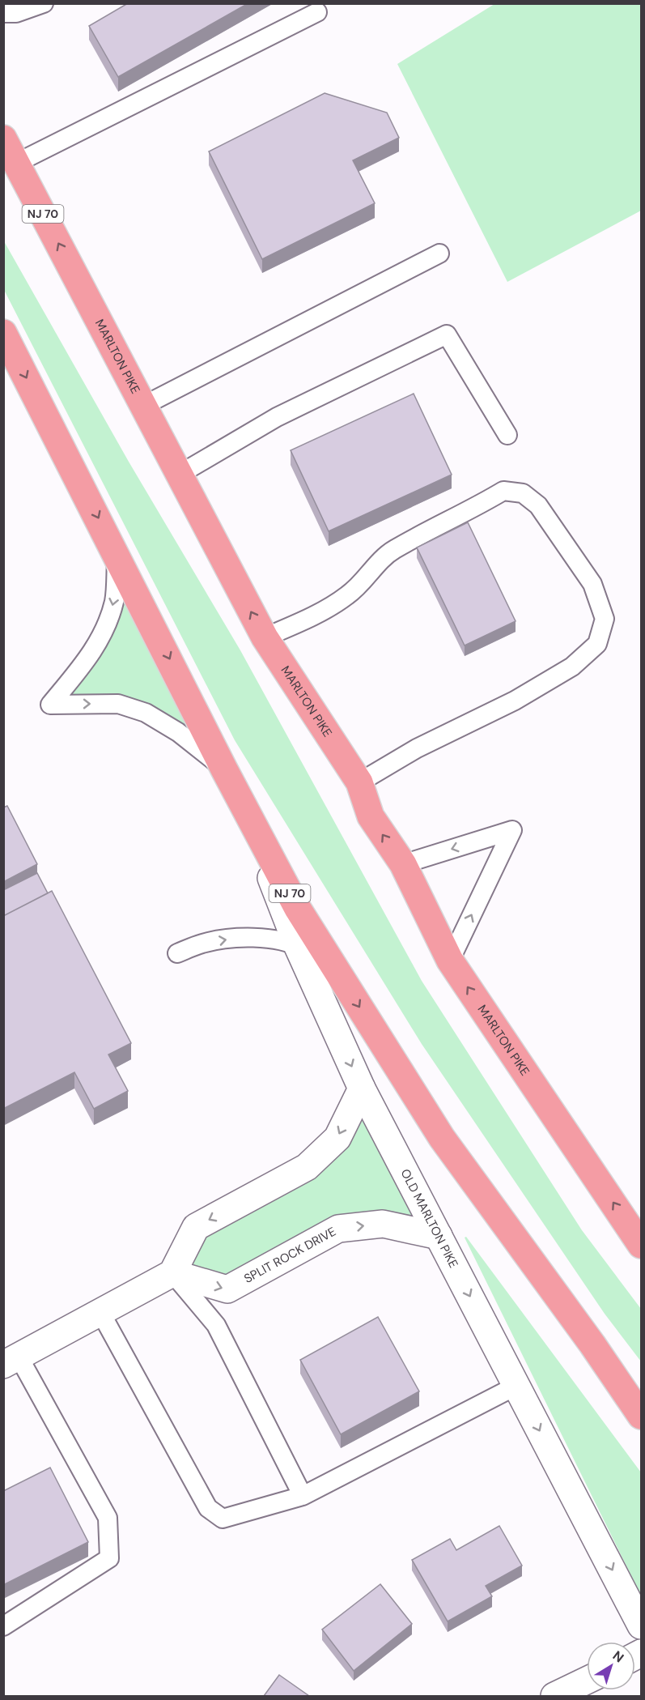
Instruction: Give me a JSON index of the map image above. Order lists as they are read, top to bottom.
{
  "streets": {
    "highway": ["NJ 70", "MARLTON PIKE"],
    "street": ["OLD MARLTON PIKE", "SPLIT ROCK DRIVE"]
  },
  "crossings": [
    ["NJ 70", "OLD MARLTON PIKE"],
    ["OLD MARLTON PIKE", "SPLIT ROCK DRIVE"]
  ],
  "one_way": ["OLD MARLTON PIKE", "SPLIT ROCK DRIVE"],
  "north": "top right"
}
